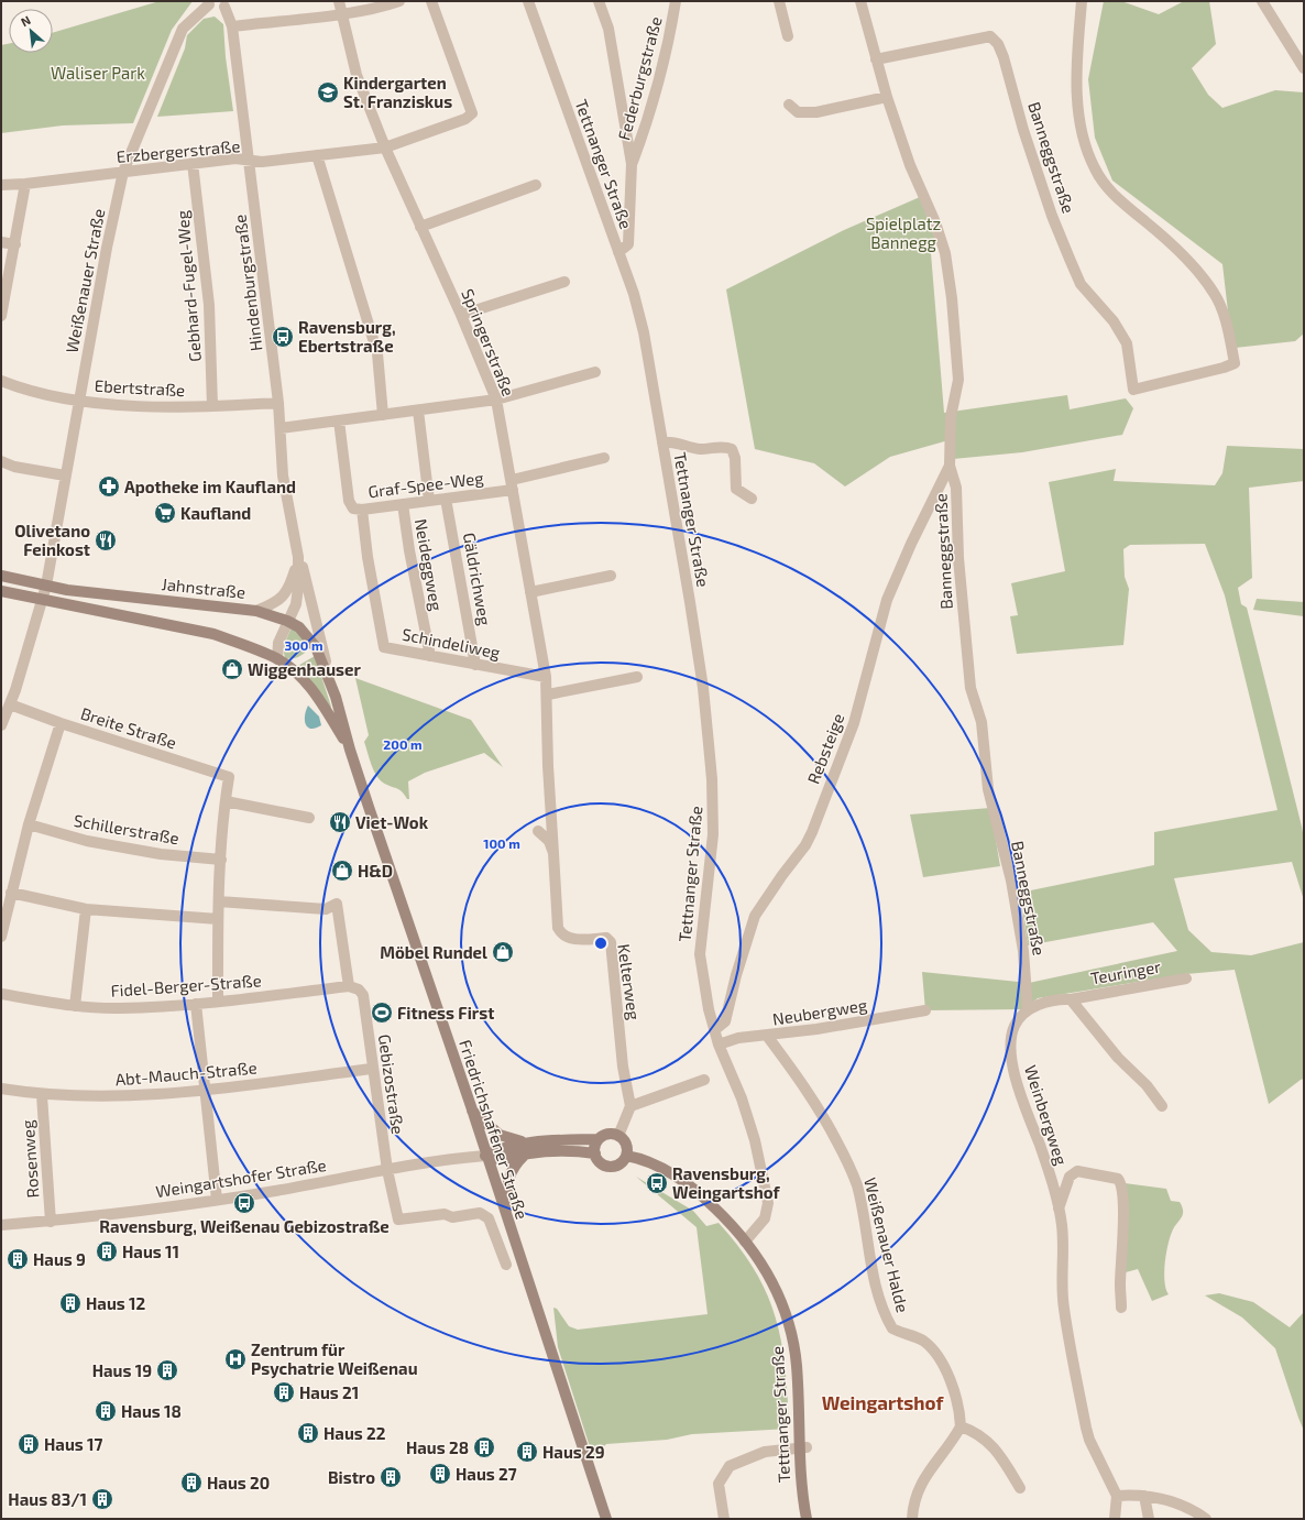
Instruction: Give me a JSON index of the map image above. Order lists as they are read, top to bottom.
{
  "streets": {
    "main road": ["Tettnanger Straße", "Jahnstraße", "Friedrichshafener Straße"],
    "street": [
      "Federburgstraße",
      "Erzbergerstraße",
      "Banneggstraße",
      "Weißenauer Straße",
      "Hindenburgstraße",
      "Gebhard-Fugel-Weg",
      "Springerstraße",
      "Ebertstraße",
      "Graf-Spee-Weg",
      "Neideggweg",
      "Gäldrichweg",
      "Schindeliweg",
      "Breite Straße",
      "Rebsteige",
      "Schillerstraße",
      "Teuringer",
      "Kelterweg",
      "Fidel-Berger-Straße",
      "Neubergweg",
      "Abt-Mauch-Straße",
      "Gebizostraße",
      "Weinbergweg",
      "Rosenweg",
      "Weingartshofer Straße",
      "Weißenauer Halde"
    ]
  },
  "crossings": [
    ["Federburgstraße", "Tettnanger Straße"],
    ["Erzbergerstraße", "Weißenauer Straße"],
    ["Erzbergerstraße", "Hindenburgstraße"],
    ["Erzbergerstraße", "Gebhard-Fugel-Weg"],
    ["Erzbergerstraße", "Springerstraße"],
    ["Banneggstraße", "Rebsteige"],
    ["Banneggstraße", "Weinbergweg"],
    ["Tettnanger Straße", "Rebsteige"],
    ["Tettnanger Straße", "Neubergweg"],
    ["Weißenauer Straße", "Hindenburgstraße"],
    ["Weißenauer Straße", "Ebertstraße"],
    ["Weißenauer Straße", "Jahnstraße"],
    ["Hindenburgstraße", "Ebertstraße"],
    ["Hindenburgstraße", "Jahnstraße"],
    ["Hindenburgstraße", "Friedrichshafener Straße"],
    ["Gebhard-Fugel-Weg", "Ebertstraße"],
    ["Springerstraße", "Graf-Spee-Weg"],
    ["Springerstraße", "Schindeliweg"],
    ["Springerstraße", "Kelterweg"],
    ["Graf-Spee-Weg", "Neideggweg"],
    ["Graf-Spee-Weg", "Gäldrichweg"],
    ["Graf-Spee-Weg", "Schindeliweg"],
    ["Neideggweg", "Schindeliweg"],
    ["Gäldrichweg", "Schindeliweg"],
    ["Jahnstraße", "Friedrichshafener Straße"],
    ["Teuringer", "Weinbergweg"],
    ["Fidel-Berger-Straße", "Gebizostraße"],
    ["Neubergweg", "Weißenauer Halde"],
    ["Abt-Mauch-Straße", "Gebizostraße"],
    ["Abt-Mauch-Straße", "Rosenweg"],
    ["Gebizostraße", "Weingartshofer Straße"],
    ["Friedrichshafener Straße", "Weingartshofer Straße"],
    ["Rosenweg", "Weingartshofer Straße"]
  ],
  "districts": ["Weingartshof"],
  "parks": ["Waliser Park", "Spielplatz Bannegg"],
  "places": {
    "school or university": ["Kindergarten St. Franziskus"],
    "bus stop": ["Ravensburg, Ebertstraße", "Ravensburg, Weingartshof", "Ravensburg, Weißenau Gebizostraße"],
    "pharmacy": ["Apotheke im Kaufland"],
    "supermarket": ["Kaufland"],
    "restaurant": ["Olivetano Feinkost", "Viet-Wok"],
    "shop": ["Wiggenhauser", "H&D", "Möbel Rundel"],
    "sports": ["Fitness First"],
    "building": [
      "Haus 11",
      "Haus 9",
      "Haus 12",
      "Haus 19",
      "Haus 21",
      "Haus 18",
      "Haus 22",
      "Haus 17",
      "Haus 28",
      "Haus 29",
      "Haus 27",
      "Bistro",
      "Haus 20",
      "Haus 83/1"
    ],
    "hospital": ["Zentrum für Psychatrie Weißenau"]
  },
  "north": "top left",
  "rings": ["300 m", "200 m", "100 m"]
}
